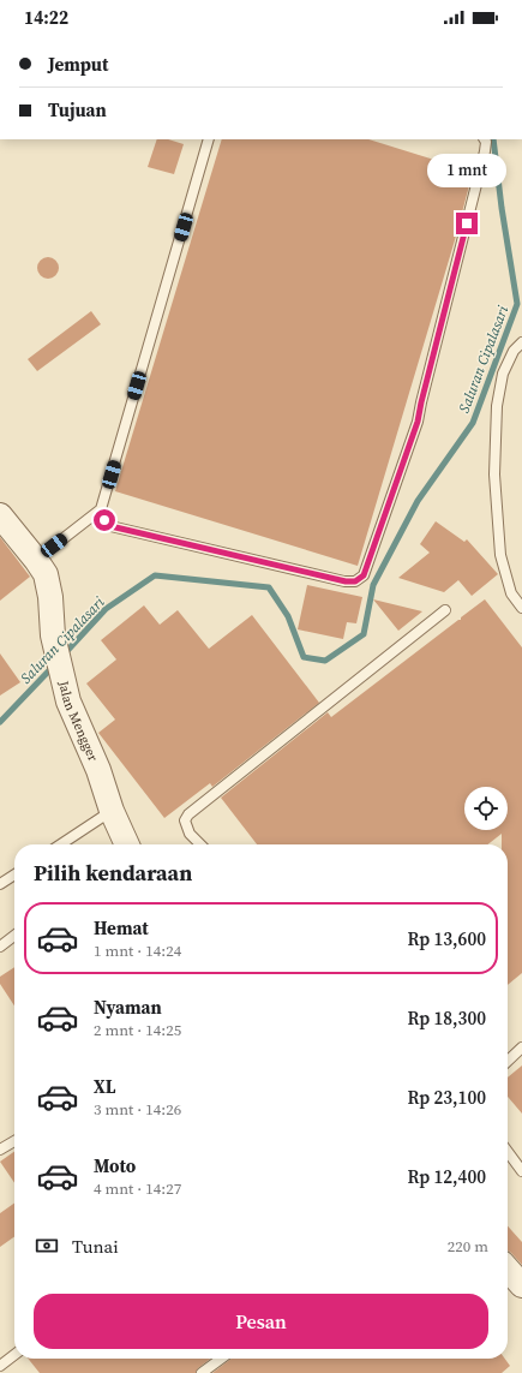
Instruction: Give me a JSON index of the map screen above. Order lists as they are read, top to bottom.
{
  "streets": {
    "street": ["Jalan Mengger"]
  },
  "water": ["Saluran Cipalasari"],
  "page": {
    "status": "14:22",
    "banner": ["Jemput", "Tujuan"],
    "bubble": "1 mnt",
    "heading": "Pilih kendaraan",
    "list": [
      {
        "name": "Hemat",
        "note": "1 mnt · 14:24",
        "value": "Rp 13,600"
      },
      {
        "name": "Nyaman",
        "note": "2 mnt · 14:25",
        "value": "Rp 18,300"
      },
      {
        "name": "XL",
        "note": "3 mnt · 14:26",
        "value": "Rp 23,100"
      },
      {
        "name": "Moto",
        "note": "4 mnt · 14:27",
        "value": "Rp 12,400"
      }
    ],
    "pay": ["Tunai", "220 m"],
    "buttons": "Pesan"
  }
}
